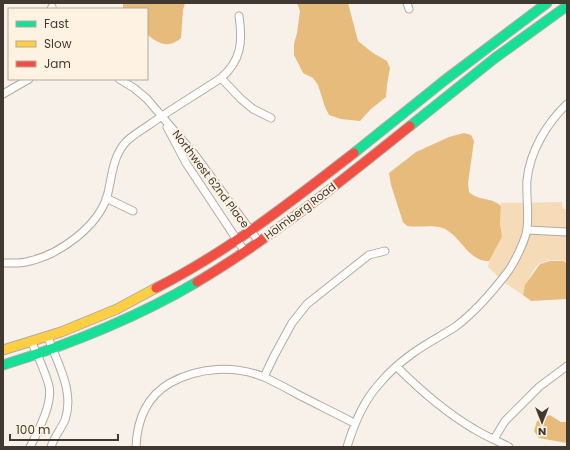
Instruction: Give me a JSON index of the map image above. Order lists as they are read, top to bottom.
{
  "streets": {
    "street": ["Northwest 62nd Place", "Holmberg Road"]
  },
  "crossings": [
    ["Northwest 62nd Place", "Holmberg Road"]
  ],
  "legend": ["Fast", "Slow", "Jam"],
  "scale_bar": "100 m",
  "north": "bottom"
}
